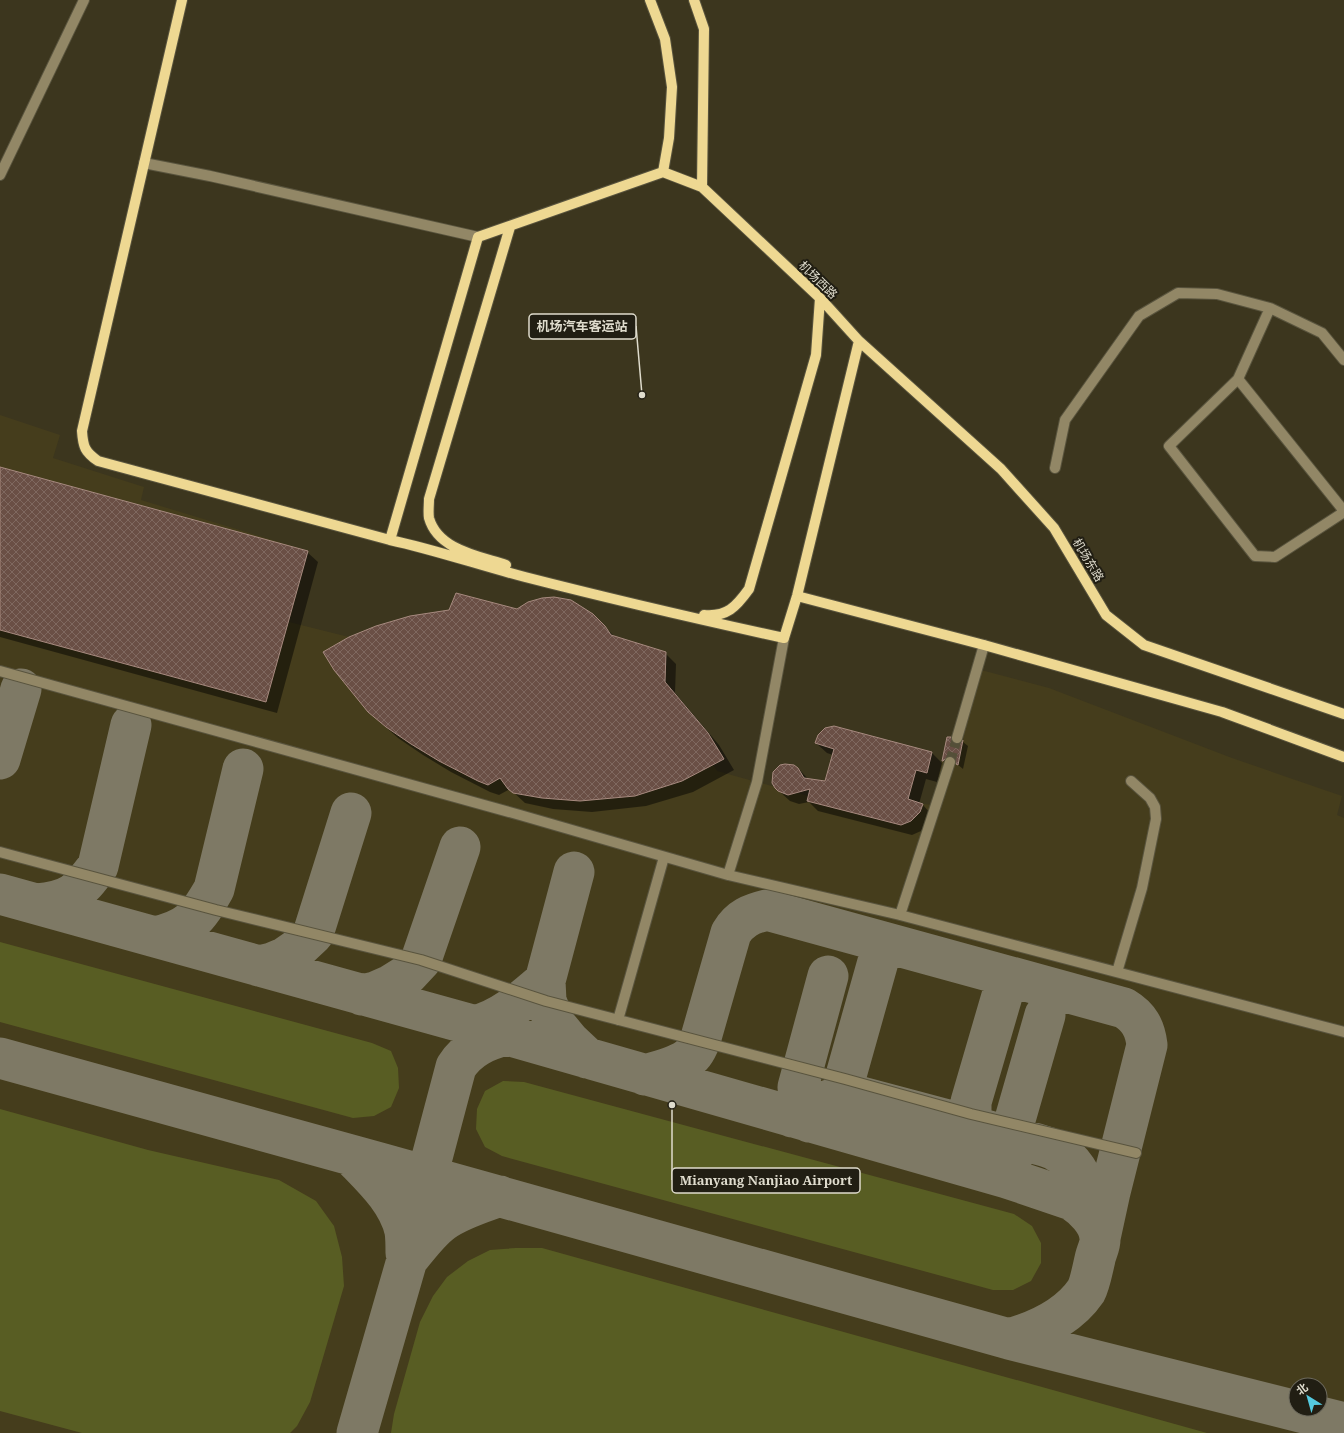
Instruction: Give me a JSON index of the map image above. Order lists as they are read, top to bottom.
{
  "streets": {
    "main road": ["机场西路", "机场东路"]
  },
  "crossings": [
    ["机场西路", "机场东路"]
  ],
  "places": ["机场汽车客运站", "Mianyang Nanjiao Airport"],
  "north": "top left"
}
